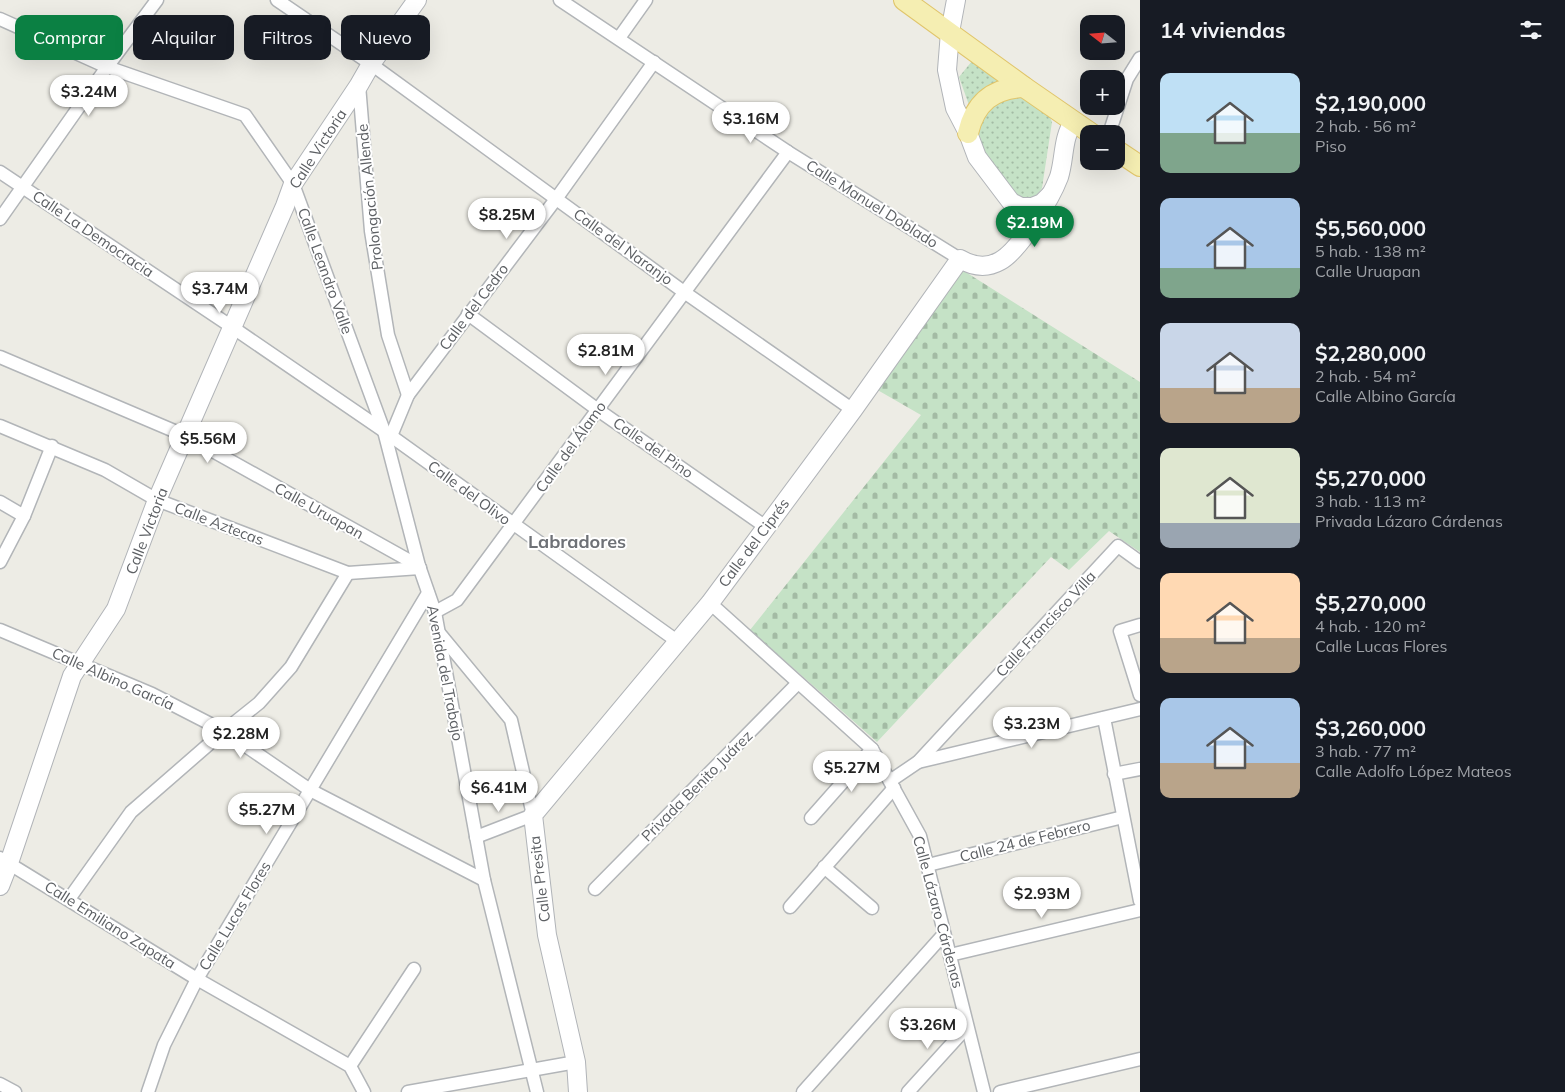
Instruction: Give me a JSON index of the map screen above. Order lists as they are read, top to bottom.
{
  "streets": {
    "street": [
      "Calle Victoria",
      "Prolongación Allende",
      "Calle Manuel Doblado",
      "Calle La Democracia",
      "Calle del Naranjo",
      "Calle Leandro Valle",
      "Calle del Cedro",
      "Calle del Álamo",
      "Calle del Pino",
      "Calle del Olivo",
      "Calle Uruapan",
      "Calle Aztecas",
      "Calle del Ciprés",
      "Calle Francisco Villa",
      "Avenida del Trabajo",
      "Calle Albino García",
      "Privada Benito Juárez",
      "Calle 24 de Febrero",
      "Calle Presita",
      "Calle Lázaro Cárdenas",
      "Calle Lucas Flores",
      "Calle Emiliano Zapata"
    ]
  },
  "crossings": [
    ["Calle Victoria", "Prolongación Allende"],
    ["Calle Victoria", "Calle La Democracia"],
    ["Calle Victoria", "Calle del Naranjo"],
    ["Calle Victoria", "Calle Leandro Valle"],
    ["Calle Victoria", "Calle Uruapan"],
    ["Calle Victoria", "Calle Aztecas"],
    ["Calle Victoria", "Calle Albino García"],
    ["Calle Victoria", "Calle Emiliano Zapata"],
    ["Prolongación Allende", "Calle del Cedro"],
    ["Calle Manuel Doblado", "Calle del Cedro"],
    ["Calle Manuel Doblado", "Calle del Álamo"],
    ["Calle Manuel Doblado", "Calle del Ciprés"],
    ["Calle La Democracia", "Calle Leandro Valle"],
    ["Calle La Democracia", "Calle del Cedro"],
    ["Calle La Democracia", "Calle del Olivo"],
    ["Calle La Democracia", "Avenida del Trabajo"],
    ["Calle del Naranjo", "Calle del Cedro"],
    ["Calle del Naranjo", "Calle del Álamo"],
    ["Calle del Naranjo", "Calle del Ciprés"],
    ["Calle Leandro Valle", "Calle del Cedro"],
    ["Calle Leandro Valle", "Calle del Olivo"],
    ["Calle Leandro Valle", "Avenida del Trabajo"],
    ["Calle del Cedro", "Calle del Pino"],
    ["Calle del Cedro", "Calle del Olivo"],
    ["Calle del Cedro", "Avenida del Trabajo"],
    ["Calle del Álamo", "Calle del Pino"],
    ["Calle del Álamo", "Calle del Olivo"],
    ["Calle del Álamo", "Avenida del Trabajo"],
    ["Calle del Pino", "Calle del Ciprés"],
    ["Calle del Olivo", "Calle del Ciprés"],
    ["Calle del Olivo", "Avenida del Trabajo"],
    ["Calle Uruapan", "Calle Aztecas"],
    ["Calle Uruapan", "Avenida del Trabajo"],
    ["Calle Aztecas", "Avenida del Trabajo"],
    ["Calle del Ciprés", "Calle Presita"],
    ["Calle del Ciprés", "Calle Lázaro Cárdenas"],
    ["Calle Francisco Villa", "Calle Lázaro Cárdenas"],
    ["Avenida del Trabajo", "Calle Albino García"],
    ["Avenida del Trabajo", "Calle Presita"],
    ["Avenida del Trabajo", "Calle Lucas Flores"],
    ["Calle Albino García", "Calle Lucas Flores"],
    ["Privada Benito Juárez", "Calle Lázaro Cárdenas"],
    ["Calle 24 de Febrero", "Calle Lázaro Cárdenas"],
    ["Calle Lucas Flores", "Calle Emiliano Zapata"]
  ],
  "districts": ["Labradores"],
  "north": "left",
  "page": {
    "heading": "14 viviendas",
    "map_buttons": ["+", "−"],
    "chip": [
      "Comprar",
      "Alquilar",
      "Filtros",
      "Nuevo"
    ],
    "list": [
      {
        "name": "$2,190,000",
        "note": "2 hab. · 56 m² · Piso"
      },
      {
        "name": "$5,560,000",
        "note": "5 hab. · 138 m² · Calle Uruapan"
      },
      {
        "name": "$2,280,000",
        "note": "2 hab. · 54 m² · Calle Albino García"
      },
      {
        "name": "$5,270,000",
        "note": "3 hab. · 113 m² · Privada Lázaro Cárdenas"
      },
      {
        "name": "$5,270,000",
        "note": "4 hab. · 120 m² · Calle Lucas Flores"
      },
      {
        "name": "$3,260,000",
        "note": "3 hab. · 77 m² · Calle Adolfo López Mateos"
      }
    ],
    "price": [
      "$3.24M",
      "$3.16M",
      "$8.25M",
      "$2.19M",
      "$3.74M",
      "$2.81M",
      "$5.56M",
      "$3.23M",
      "$2.28M",
      "$5.27M",
      "$6.41M",
      "$5.27M",
      "$2.93M",
      "$3.26M"
    ]
  }
}
